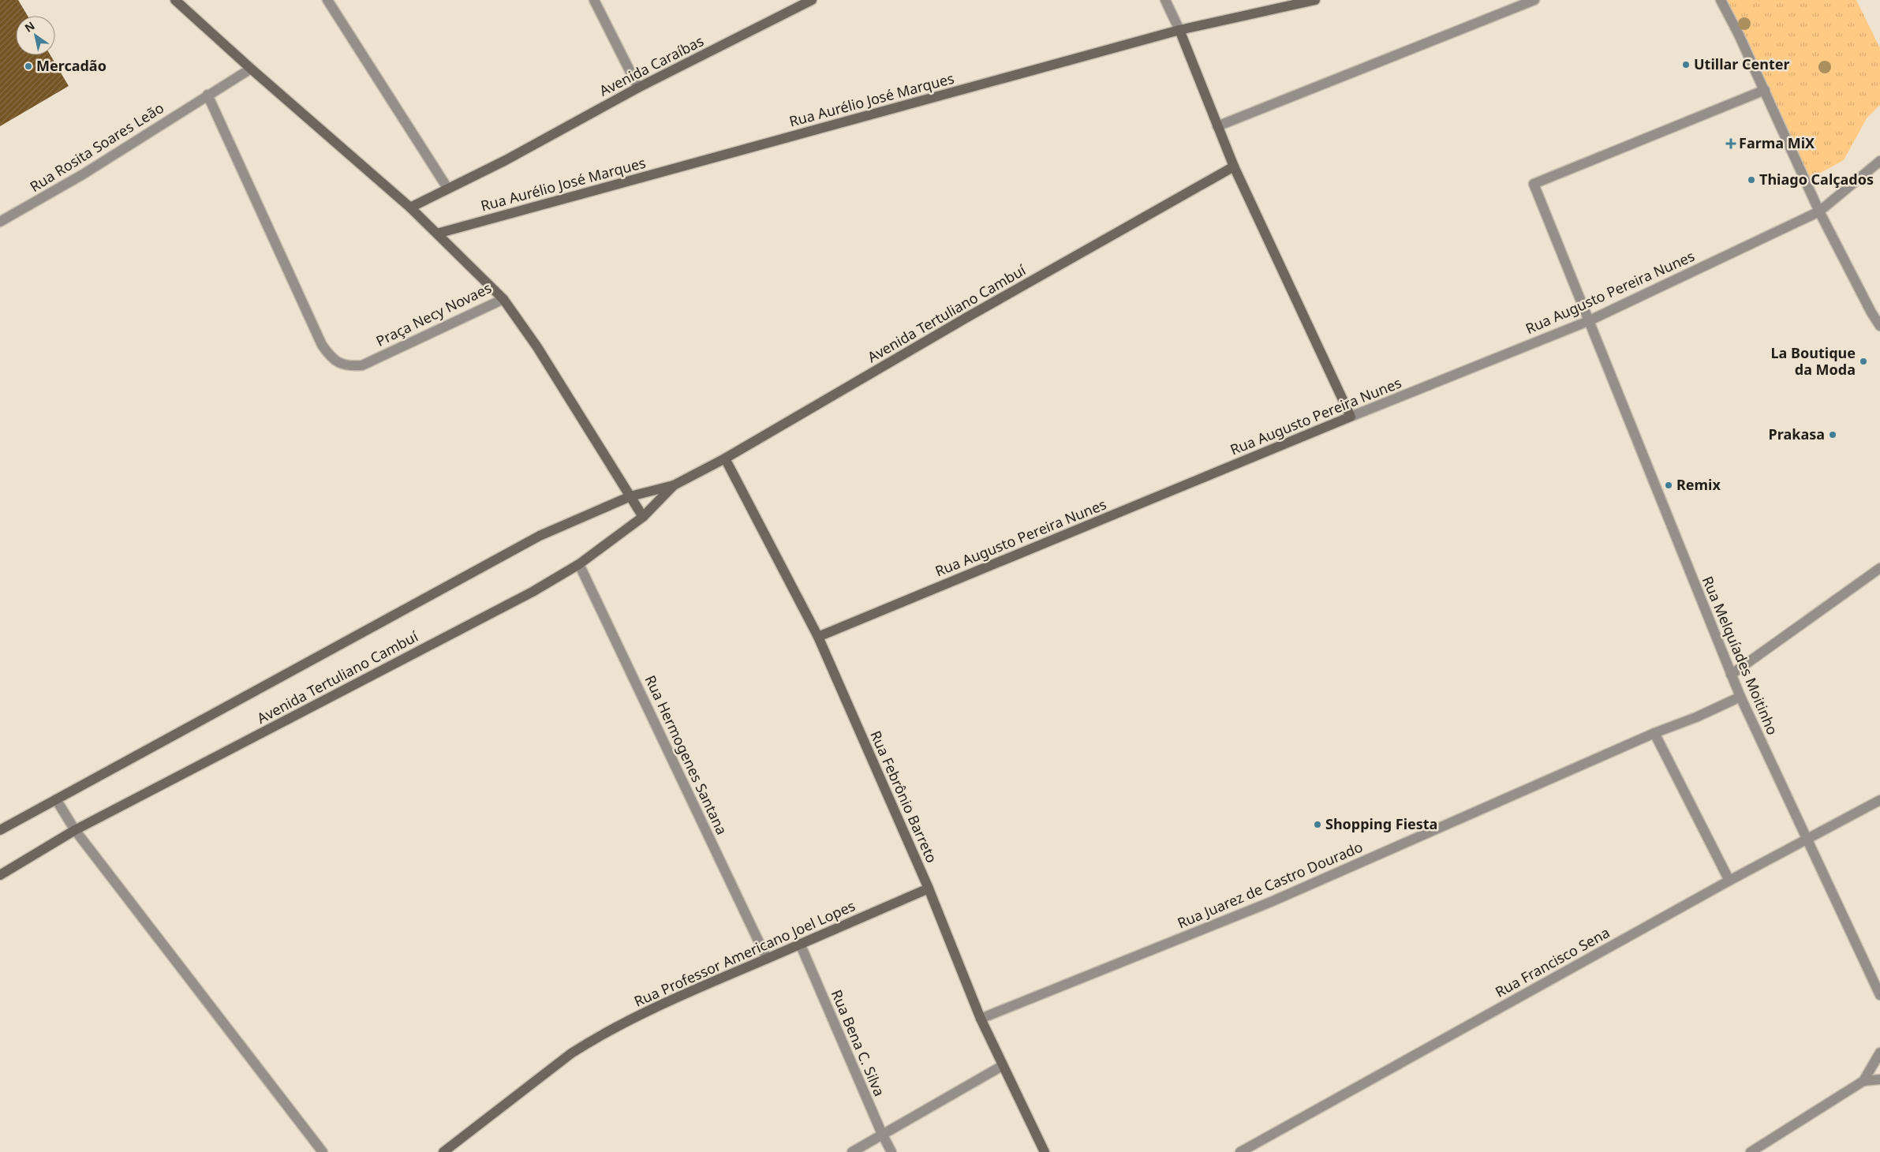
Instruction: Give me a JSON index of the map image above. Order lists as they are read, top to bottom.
{
  "streets": {
    "main road": [
      "Avenida Caraíbas",
      "Rua Aurélio José Marques",
      "Rua Augusto Pereira Nunes",
      "Avenida Tertuliano Cambuí",
      "Praça Necy Novaes",
      "Rua Febrônio Barreto",
      "Rua Professor Americano Joel Lopes"
    ],
    "street": [
      "Rua Rosita Soares Leão",
      "Rua Melquíades Moitinho",
      "Rua Hermogenes Santana",
      "Rua Juarez de Castro Dourado",
      "Rua Francisco Sena",
      "Rua Bena C. Silva"
    ]
  },
  "crossings": [
    ["Avenida Caraíbas", "Praça Necy Novaes"],
    ["Rua Aurélio José Marques", "Praça Necy Novaes"],
    ["Rua Rosita Soares Leão", "Praça Necy Novaes"],
    ["Rua Augusto Pereira Nunes", "Rua Melquíades Moitinho"],
    ["Rua Augusto Pereira Nunes", "Rua Febrônio Barreto"],
    ["Avenida Tertuliano Cambuí", "Rua Hermogenes Santana"],
    ["Avenida Tertuliano Cambuí", "Rua Febrônio Barreto"],
    ["Rua Melquíades Moitinho", "Rua Juarez de Castro Dourado"],
    ["Rua Melquíades Moitinho", "Rua Francisco Sena"],
    ["Rua Hermogenes Santana", "Rua Professor Americano Joel Lopes"],
    ["Rua Febrônio Barreto", "Rua Juarez de Castro Dourado"],
    ["Rua Febrônio Barreto", "Rua Professor Americano Joel Lopes"],
    ["Rua Professor Americano Joel Lopes", "Rua Bena C. Silva"]
  ],
  "places": {
    "other": [
      "Utillar Center",
      "Mercadão",
      "Thiago Calçados",
      "La Boutique da Moda",
      "Prakasa",
      "Remix",
      "Shopping Fiesta"
    ],
    "health": ["Farma MiX"]
  },
  "north": "top left"
}
